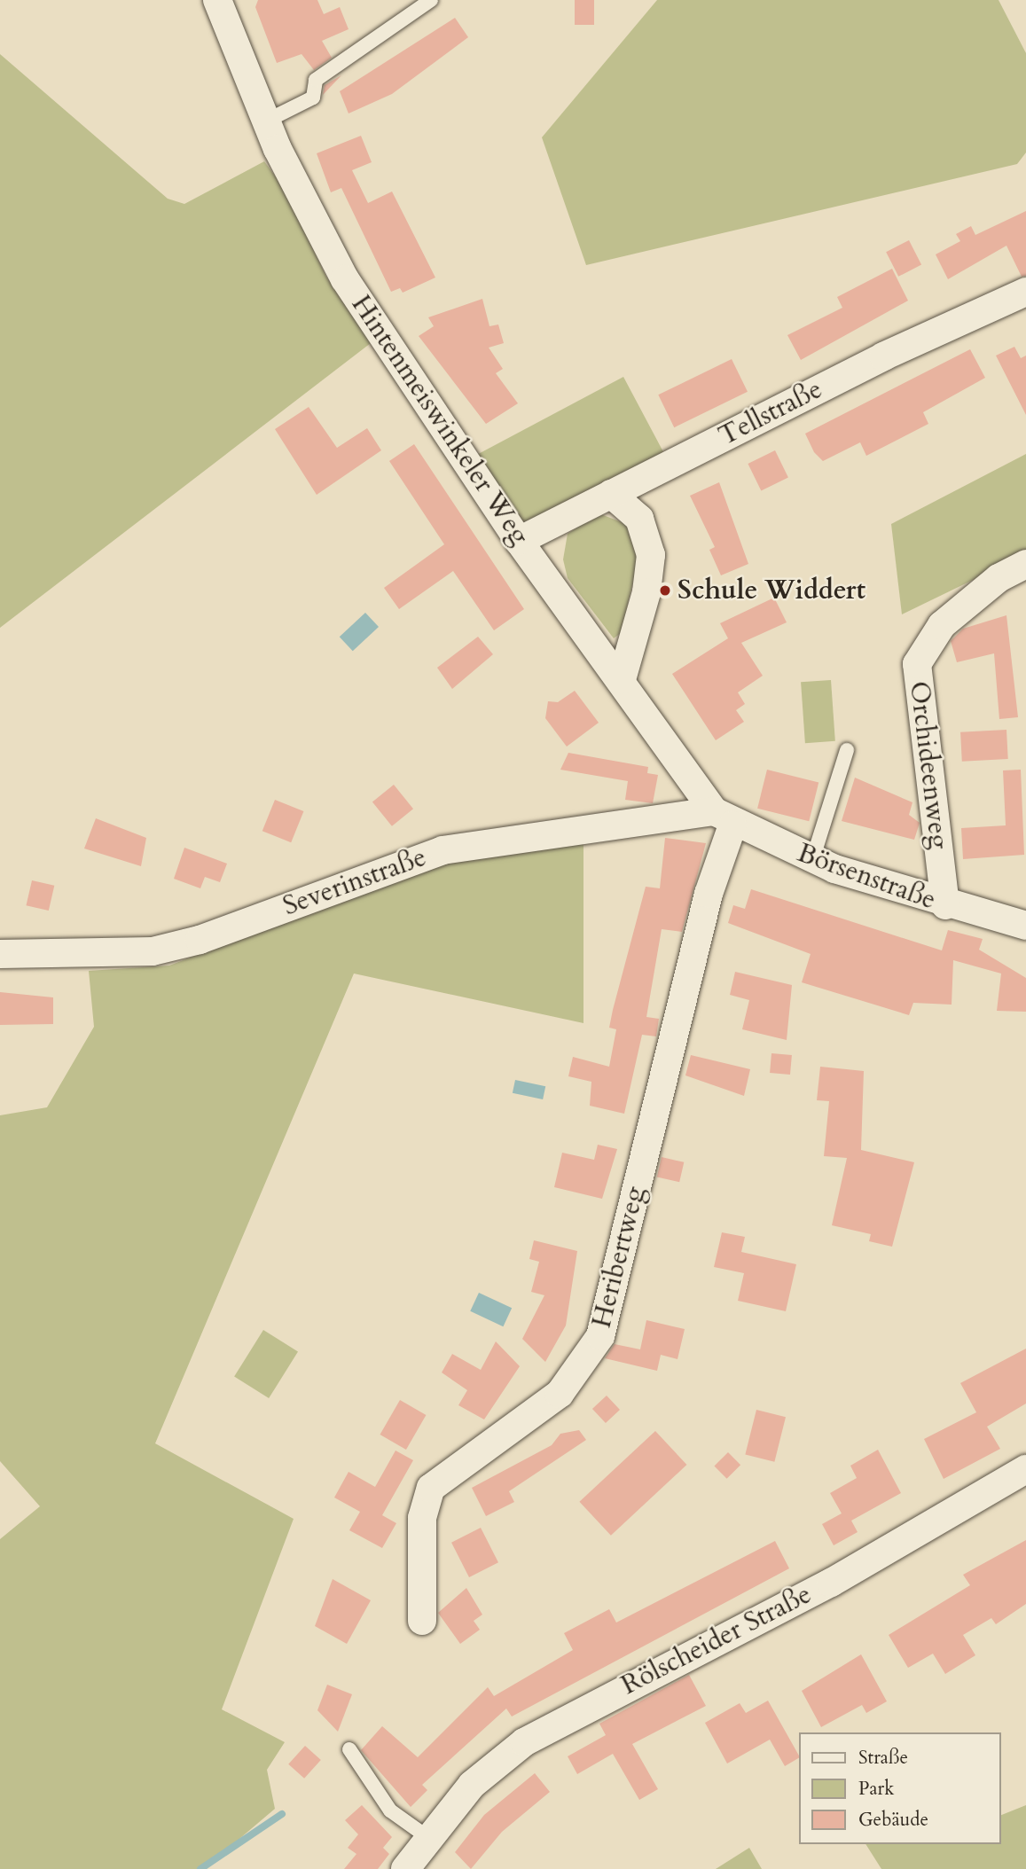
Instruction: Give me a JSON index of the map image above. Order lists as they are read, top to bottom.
{
  "streets": {
    "street": [
      "Tellstraße",
      "Hintenmeiswinkeler Weg",
      "Orchideenweg",
      "Börsenstraße",
      "Severinstraße",
      "Heribertweg",
      "Rölscheider Straße"
    ]
  },
  "crossings": [
    ["Tellstraße", "Hintenmeiswinkeler Weg"],
    ["Hintenmeiswinkeler Weg", "Börsenstraße"],
    ["Hintenmeiswinkeler Weg", "Severinstraße"],
    ["Hintenmeiswinkeler Weg", "Heribertweg"],
    ["Orchideenweg", "Börsenstraße"],
    ["Börsenstraße", "Severinstraße"],
    ["Börsenstraße", "Heribertweg"],
    ["Severinstraße", "Heribertweg"]
  ],
  "places": ["Schule Widdert"],
  "legend": ["Straße", "Park", "Gebäude"]
}
